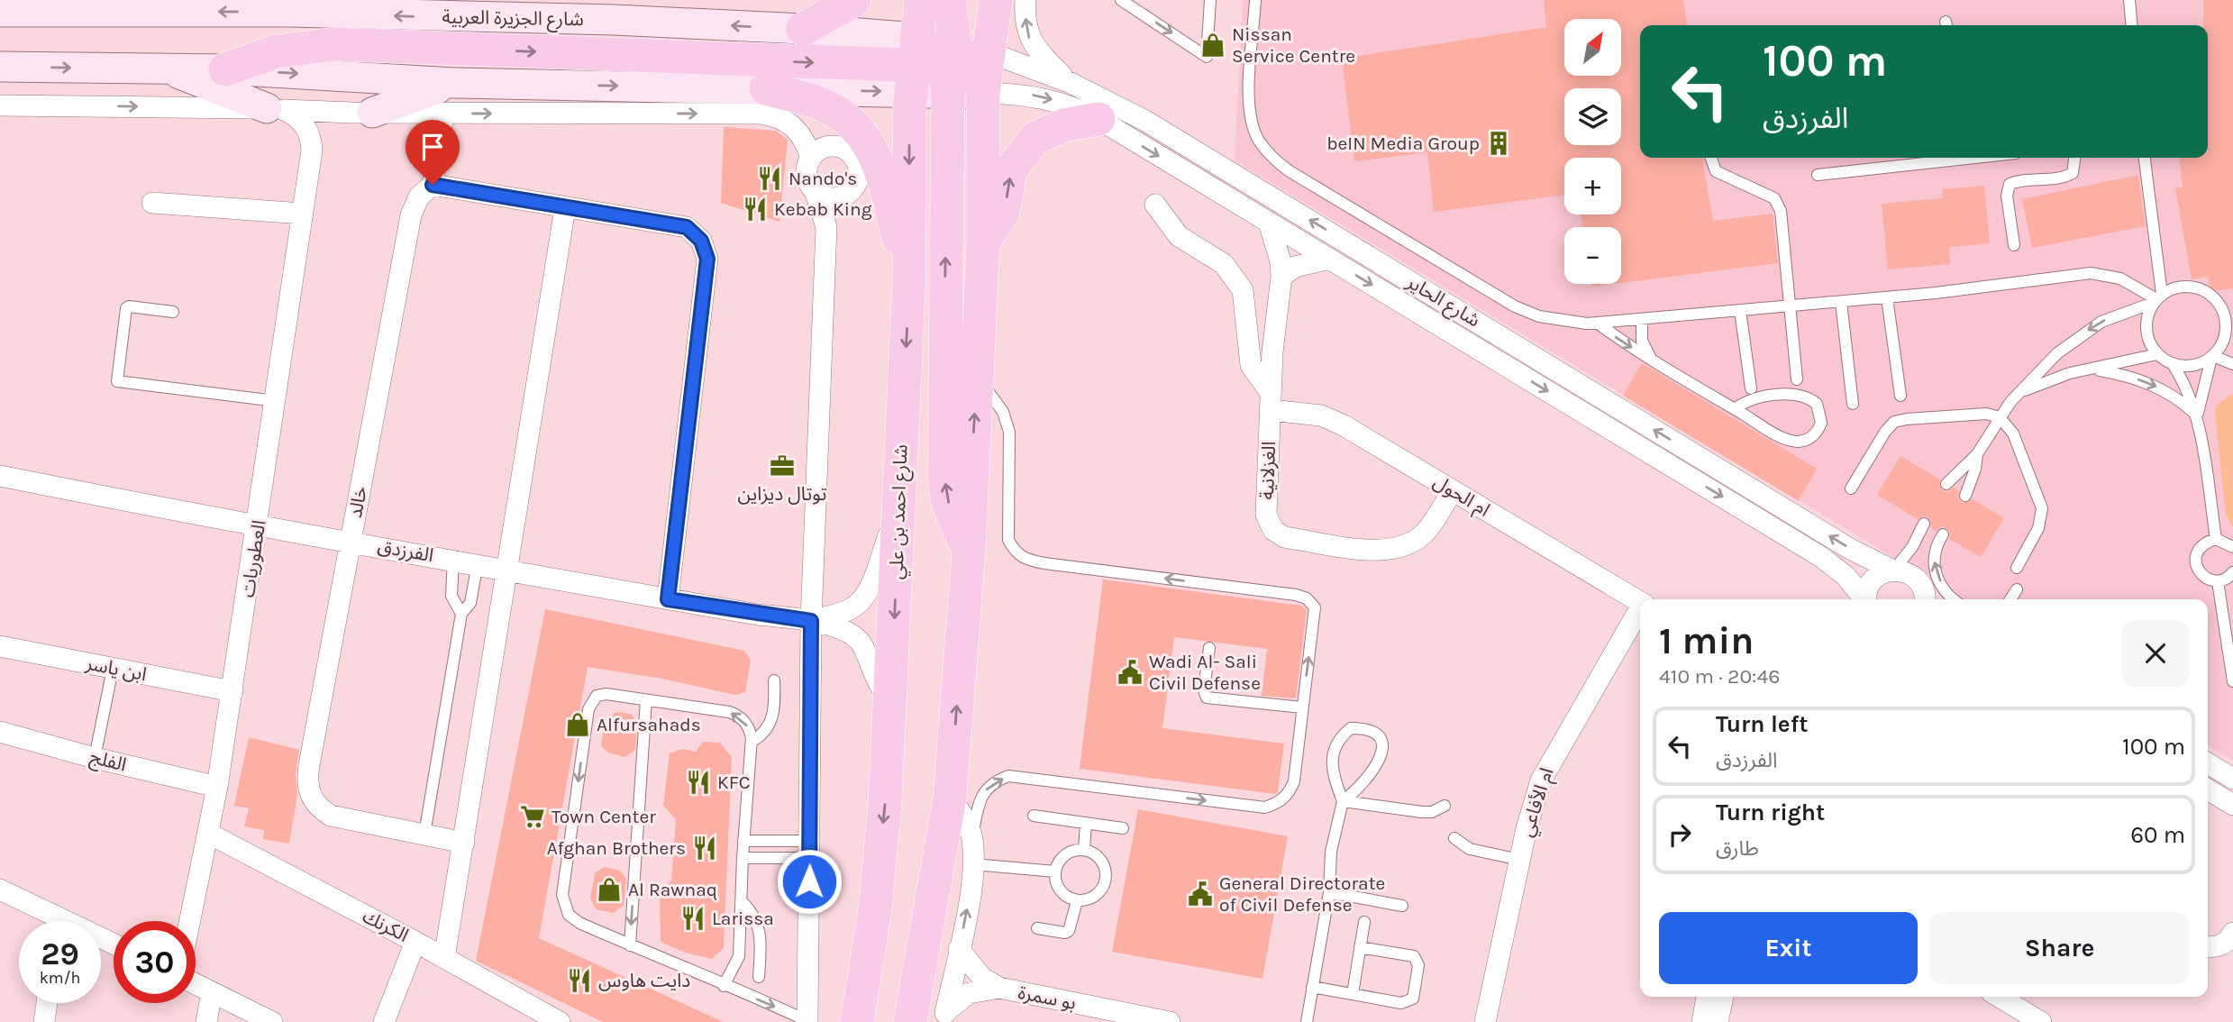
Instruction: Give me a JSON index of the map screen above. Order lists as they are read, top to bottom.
{
  "streets": {
    "main road": ["شارع الجزيرة العربية", "شارع احمد بن علي"],
    "street": [
      "شارع الحاير",
      "الغزلانية",
      "ام الحول",
      "خالد",
      "الفرزدق",
      "العطوريات",
      "ابن ياسر",
      "الفلج",
      "ام الأفاعي",
      "الكرنك",
      "بو سمرة"
    ]
  },
  "crossings": [
    ["شارع الجزيرة العربية", "شارع الحاير"],
    ["شارع الجزيرة العربية", "شارع احمد بن علي"],
    ["شارع الحاير", "الغزلانية"],
    ["شارع الحاير", "شارع احمد بن علي"],
    ["الغزلانية", "ام الحول"],
    ["خالد", "الفرزدق"],
    ["شارع احمد بن علي", "الفرزدق"],
    ["الفرزدق", "العطوريات"],
    ["العطوريات", "ابن ياسر"],
    ["العطوريات", "الفلج"],
    ["العطوريات", "الكرنك"]
  ],
  "places": {
    "shop": ["Nissan Service Centre", "Alfursahads", "Al Rawnaq"],
    "building": ["beIN Media Group"],
    "restaurant": [
      "Nando's",
      "Kebab King",
      "KFC",
      "Afghan Brothers",
      "Larissa",
      "دايت هاوس"
    ],
    "office": ["توتال ديزاين"],
    "public building": ["Wadi Al- Sali Civil Defense", "General Directorate of Civil Defense"],
    "supermarket": ["Town Center"]
  },
  "north": "top right",
  "page": {
    "map_buttons": ["+", "−"],
    "turn": ["100 m", "الفرزدق"],
    "heading": ["1 min", "410 m · 20:46"],
    "list": [
      {
        "name": "Turn left",
        "note": "الفرزدق",
        "value": "100 m"
      },
      {
        "name": "Turn right",
        "note": "طارق",
        "value": "60 m"
      }
    ],
    "buttons": ["Exit", "Share"],
    "speed": "29 km/h",
    "limit": "30"
  }
}
